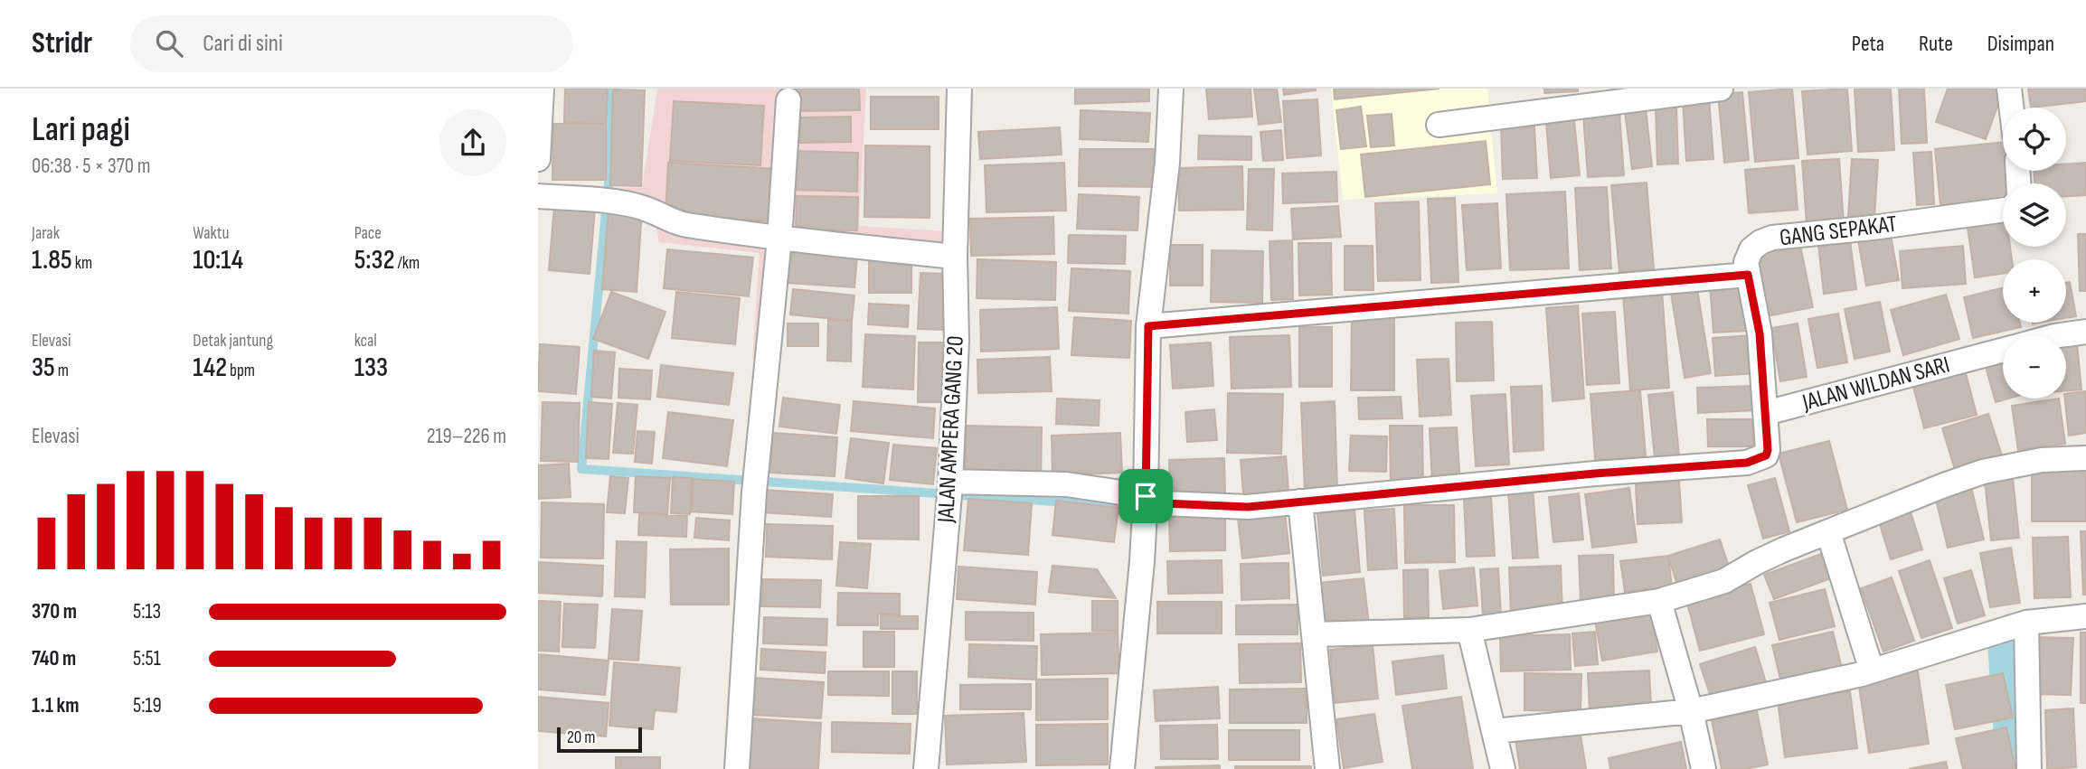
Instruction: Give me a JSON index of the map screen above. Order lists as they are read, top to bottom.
{
  "streets": {
    "street": ["GANG SEPAKAT", "JALAN WILDAN SARI", "JALAN AMPERA GANG 20"]
  },
  "crossings": [
    ["GANG SEPAKAT", "JALAN WILDAN SARI"]
  ],
  "scale_bar": "20 m",
  "page": {
    "header": "Stridr",
    "search": "Cari di sini",
    "nav": ["Peta", "Rute", "Disimpan"],
    "heading": ["Lari pagi", "06:38 · 5 × 370 m"],
    "map_buttons": ["+", "−"],
    "stats": [
      ["Jarak", "1.85 km"],
      ["Waktu", "10:14"],
      ["Pace", "5:32 /km"],
      ["Elevasi", "35 m"],
      ["Detak jantung", "142 bpm"],
      ["kcal", "133"]
    ],
    "chart": ["Elevasi", "219–226 m"],
    "list": [
      {
        "name": "370 m",
        "note": "5:13"
      },
      {
        "name": "740 m",
        "note": "5:51"
      },
      {
        "name": "1.1 km",
        "note": "5:19"
      }
    ],
    "scale": "20 m"
  }
}
